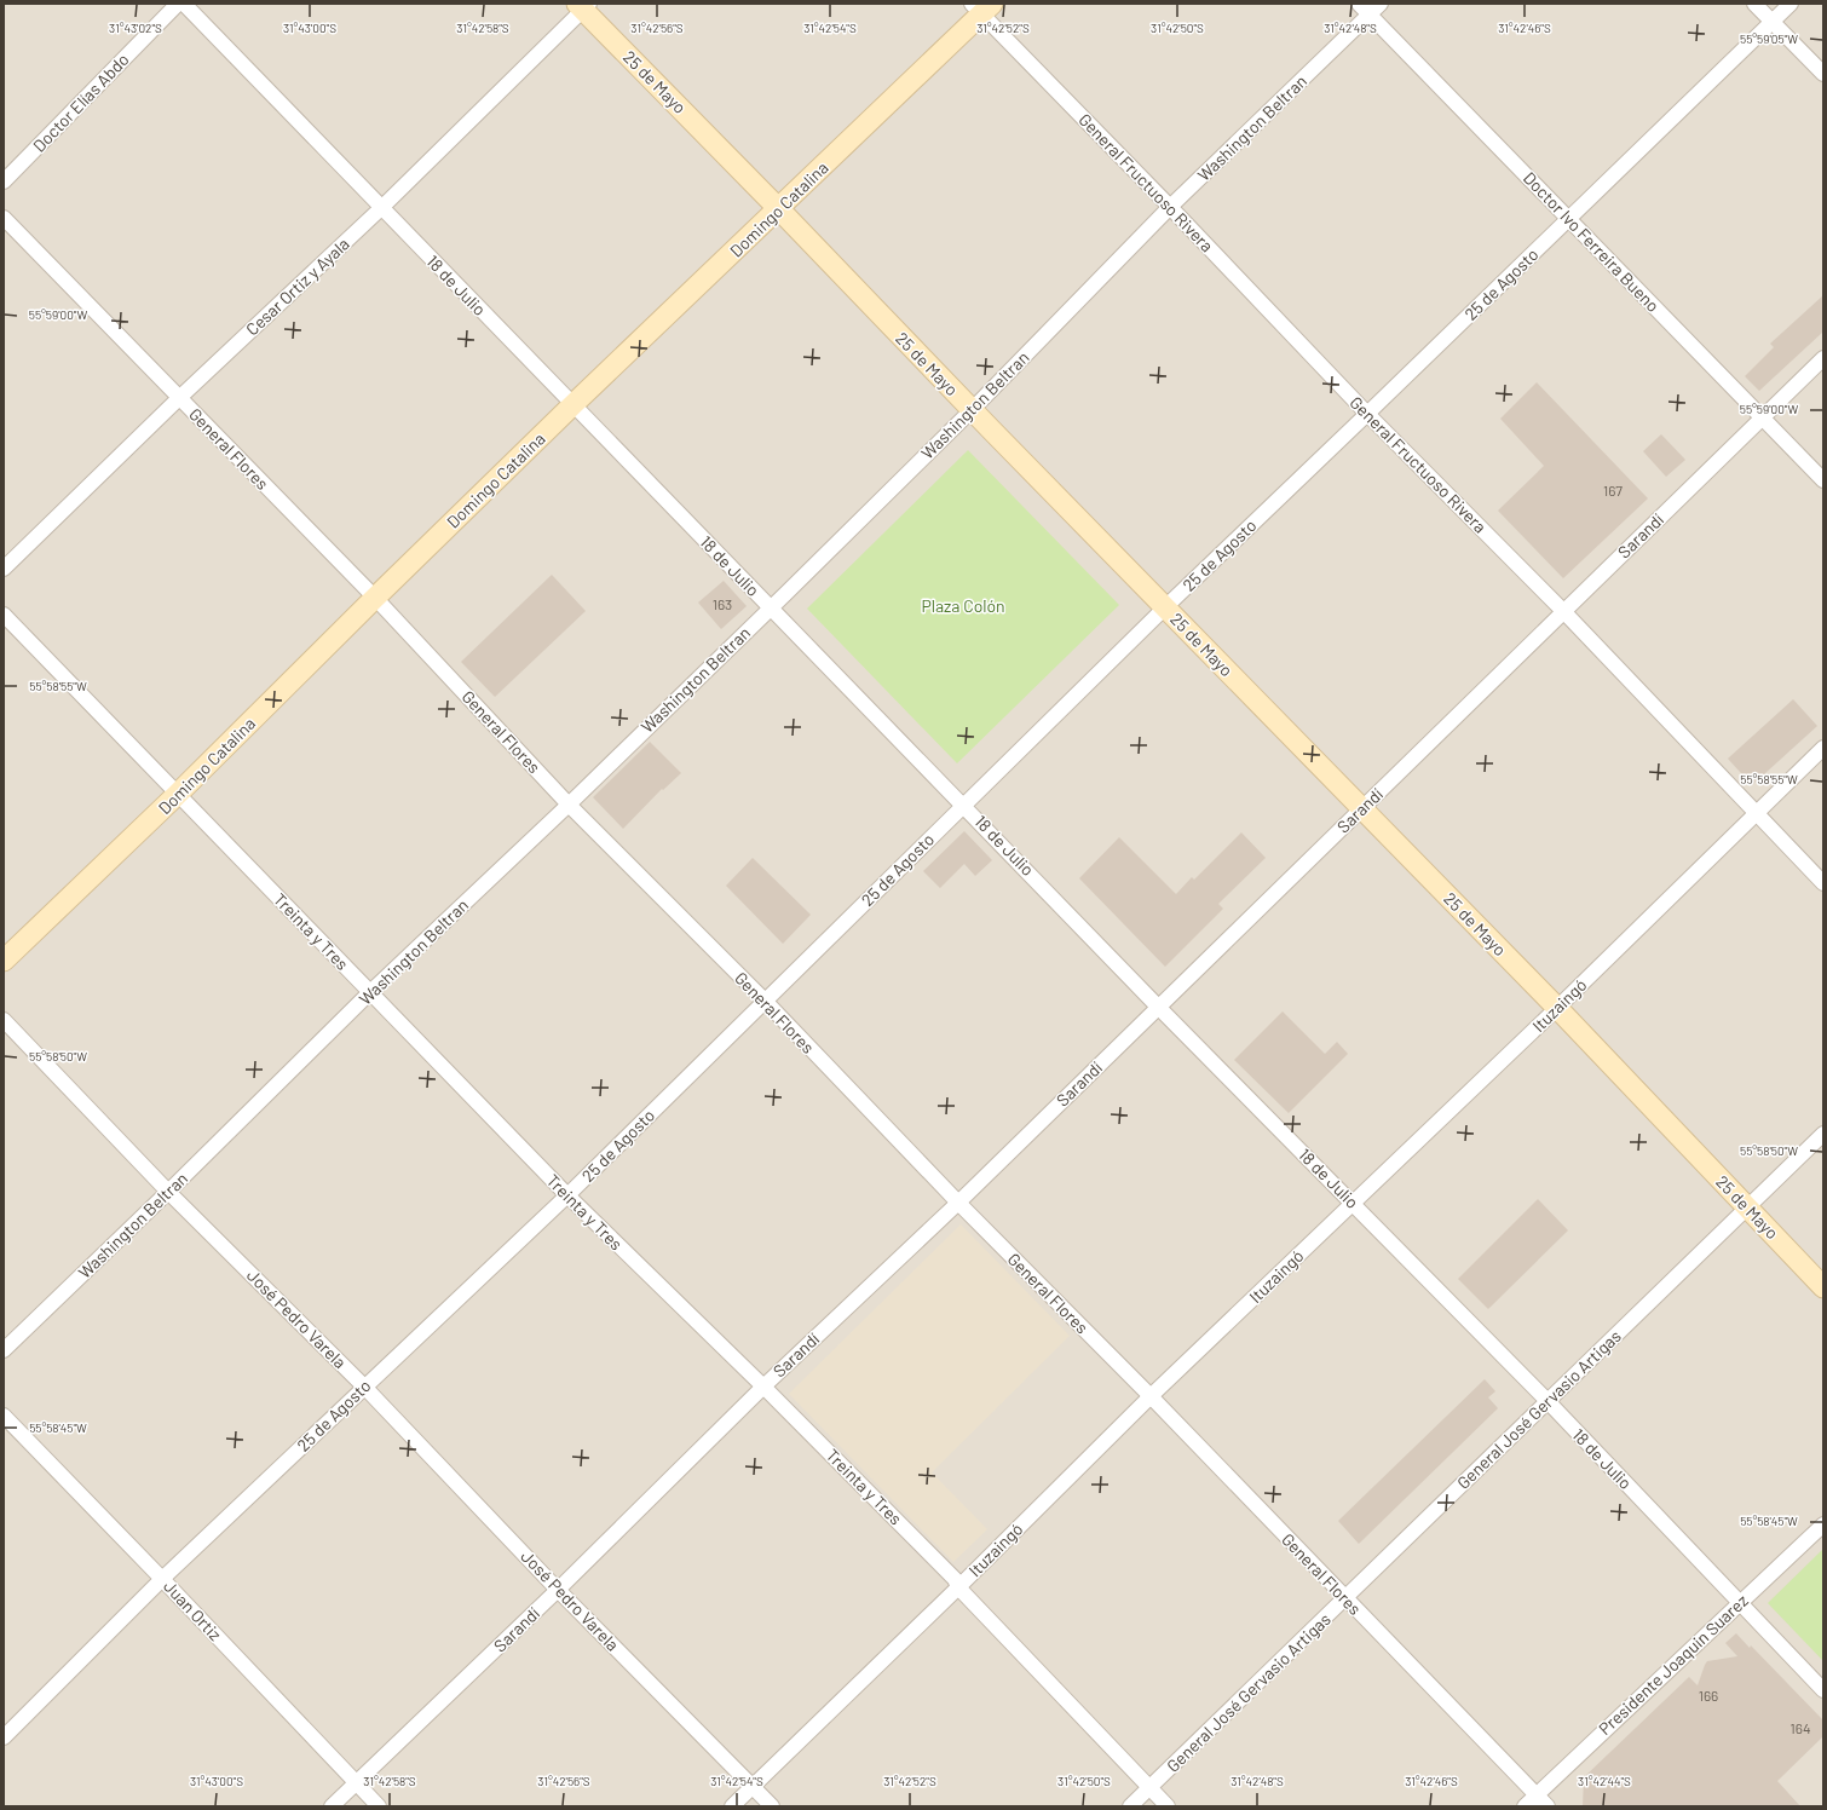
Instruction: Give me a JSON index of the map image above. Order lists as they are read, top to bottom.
{
  "streets": {
    "street": [
      "25 de Mayo",
      "Doctor Elías Abdo",
      "Washington Beltran",
      "General Fructuoso Rivera",
      "Domingo Catalina",
      "Doctor Ivo Ferreira Bueno",
      "25 de Agosto",
      "18 de Julio",
      "Cesar Ortiz y Ayala",
      "General Flores",
      "Sarandí",
      "Treinta y Tres",
      "Ituzaingó",
      "José Pedro Varela",
      "General José Gervasio Artigas",
      "Juan Ortiz",
      "Presidente Joaquin Suarez"
    ]
  },
  "crossings": [
    ["25 de Mayo", "Washington Beltran"],
    ["25 de Mayo", "Domingo Catalina"],
    ["25 de Mayo", "25 de Agosto"],
    ["25 de Mayo", "Cesar Ortiz y Ayala"],
    ["25 de Mayo", "Sarandí"],
    ["25 de Mayo", "Ituzaingó"],
    ["25 de Mayo", "General José Gervasio Artigas"],
    ["Washington Beltran", "General Fructuoso Rivera"],
    ["Washington Beltran", "Doctor Ivo Ferreira Bueno"],
    ["Washington Beltran", "18 de Julio"],
    ["Washington Beltran", "General Flores"],
    ["Washington Beltran", "Treinta y Tres"],
    ["Washington Beltran", "José Pedro Varela"],
    ["General Fructuoso Rivera", "Domingo Catalina"],
    ["General Fructuoso Rivera", "25 de Agosto"],
    ["General Fructuoso Rivera", "Sarandí"],
    ["General Fructuoso Rivera", "Ituzaingó"],
    ["Domingo Catalina", "18 de Julio"],
    ["Domingo Catalina", "General Flores"],
    ["Domingo Catalina", "Treinta y Tres"],
    ["Doctor Ivo Ferreira Bueno", "25 de Agosto"],
    ["Doctor Ivo Ferreira Bueno", "Sarandí"],
    ["25 de Agosto", "18 de Julio"],
    ["25 de Agosto", "General Flores"],
    ["25 de Agosto", "Treinta y Tres"],
    ["25 de Agosto", "José Pedro Varela"],
    ["25 de Agosto", "Juan Ortiz"],
    ["18 de Julio", "Cesar Ortiz y Ayala"],
    ["18 de Julio", "Sarandí"],
    ["18 de Julio", "Ituzaingó"],
    ["18 de Julio", "General José Gervasio Artigas"],
    ["18 de Julio", "Presidente Joaquin Suarez"],
    ["Cesar Ortiz y Ayala", "General Flores"],
    ["General Flores", "Sarandí"],
    ["General Flores", "Ituzaingó"],
    ["General Flores", "General José Gervasio Artigas"],
    ["General Flores", "Presidente Joaquin Suarez"],
    ["Sarandí", "Treinta y Tres"],
    ["Sarandí", "José Pedro Varela"],
    ["Sarandí", "Juan Ortiz"],
    ["Treinta y Tres", "Ituzaingó"],
    ["Treinta y Tres", "General José Gervasio Artigas"],
    ["Ituzaingó", "José Pedro Varela"]
  ],
  "parks": ["Plaza Colón"],
  "house_numbers": [
    "167",
    "163",
    "166",
    "164"
  ],
  "coordinates": [
    "31°43'02\"S",
    "31°43'00\"S",
    "31°42'58\"S",
    "31°42'56\"S",
    "31°42'54\"S",
    "31°42'52\"S",
    "31°42'50\"S",
    "31°42'48\"S",
    "31°42'46\"S",
    "55°59'05\"W",
    "55°59'00\"W",
    "55°58'55\"W",
    "55°58'50\"W",
    "55°58'45\"W",
    "31°42'44\"S"
  ]
}
